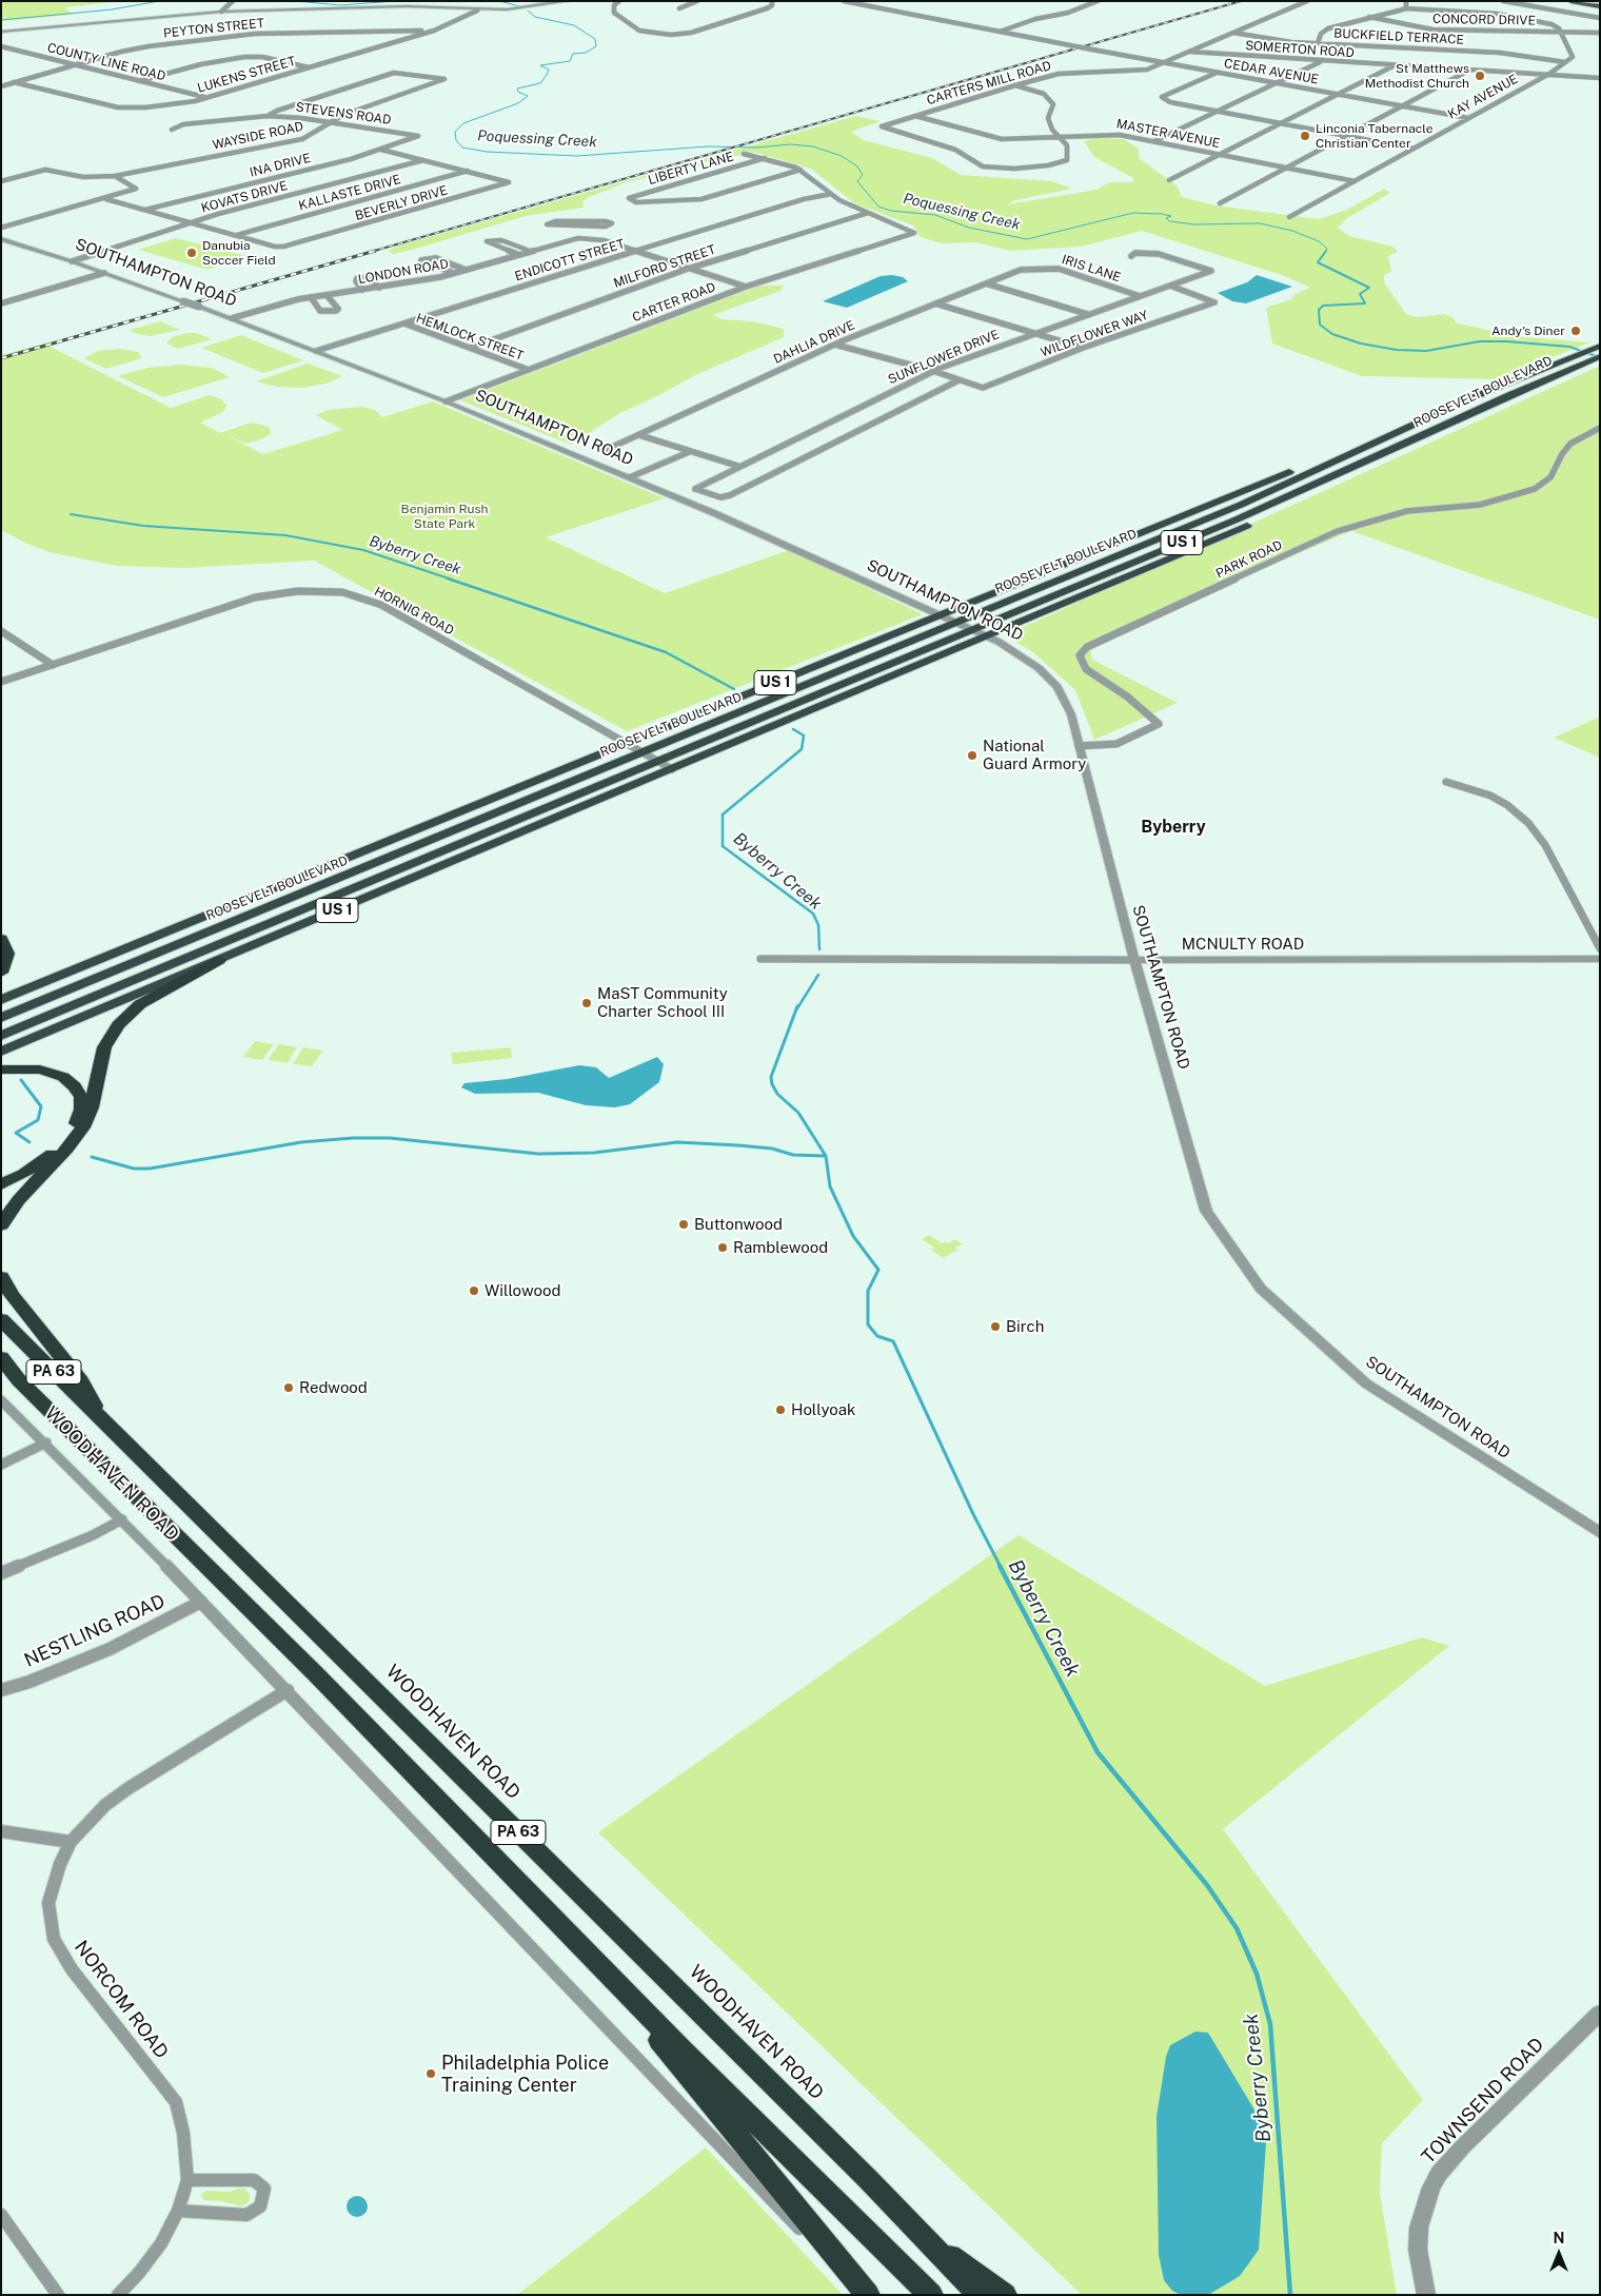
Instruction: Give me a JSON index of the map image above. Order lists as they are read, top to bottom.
{
  "streets": {
    "highway": [
      "ROOSEVELT BOULEVARD",
      "US 1",
      "PA 63",
      "WOODHAVEN ROAD"
    ],
    "street": [
      "CONCORD DRIVE",
      "PEYTON STREET",
      "BUCKFIELD TERRACE",
      "SOMERTON ROAD",
      "COUNTY LINE ROAD",
      "CEDAR AVENUE",
      "LUKENS STREET",
      "CARTERS MILL ROAD",
      "KAY AVENUE",
      "STEVENS ROAD",
      "MASTER AVENUE",
      "WAYSIDE ROAD",
      "INA DRIVE",
      "LIBERTY LANE",
      "KALLASTE DRIVE",
      "KOVATS DRIVE",
      "BEVERLY DRIVE",
      "ENDICOTT STREET",
      "MILFORD STREET",
      "IRIS LANE",
      "LONDON ROAD",
      "SOUTHAMPTON ROAD",
      "CARTER ROAD",
      "WILDFLOWER WAY",
      "HEMLOCK STREET",
      "DAHLIA DRIVE",
      "SUNFLOWER DRIVE",
      "PARK ROAD",
      "HORNIG ROAD",
      "MCNULTY ROAD",
      "NESTLING ROAD",
      "NORCOM ROAD",
      "TOWNSEND ROAD"
    ]
  },
  "crossings": [
    ["PEYTON STREET", "COUNTY LINE ROAD"],
    ["PEYTON STREET", "LUKENS STREET"],
    ["BUCKFIELD TERRACE", "KAY AVENUE"],
    ["SOMERTON ROAD", "KAY AVENUE"],
    ["COUNTY LINE ROAD", "LUKENS STREET"],
    ["CEDAR AVENUE", "CARTERS MILL ROAD"],
    ["CEDAR AVENUE", "KAY AVENUE"],
    ["CARTERS MILL ROAD", "MASTER AVENUE"],
    ["KAY AVENUE", "MASTER AVENUE"],
    ["STEVENS ROAD", "WAYSIDE ROAD"],
    ["STEVENS ROAD", "INA DRIVE"],
    ["INA DRIVE", "BEVERLY DRIVE"],
    ["KALLASTE DRIVE", "BEVERLY DRIVE"],
    ["KOVATS DRIVE", "BEVERLY DRIVE"],
    ["KOVATS DRIVE", "SOUTHAMPTON ROAD"],
    ["ENDICOTT STREET", "LONDON ROAD"],
    ["ENDICOTT STREET", "SOUTHAMPTON ROAD"],
    ["ENDICOTT STREET", "HEMLOCK STREET"],
    ["MILFORD STREET", "LONDON ROAD"],
    ["MILFORD STREET", "CARTER ROAD"],
    ["MILFORD STREET", "HEMLOCK STREET"],
    ["IRIS LANE", "DAHLIA DRIVE"],
    ["IRIS LANE", "SUNFLOWER DRIVE"],
    ["LONDON ROAD", "SOUTHAMPTON ROAD"],
    ["LONDON ROAD", "CARTER ROAD"],
    ["SOUTHAMPTON ROAD", "CARTER ROAD"],
    ["SOUTHAMPTON ROAD", "ROOSEVELT BOULEVARD"],
    ["SOUTHAMPTON ROAD", "PARK ROAD"],
    ["SOUTHAMPTON ROAD", "MCNULTY ROAD"],
    ["CARTER ROAD", "HEMLOCK STREET"],
    ["ROOSEVELT BOULEVARD", "HORNIG ROAD"],
    ["PA 63", "WOODHAVEN ROAD"],
    ["WOODHAVEN ROAD", "NESTLING ROAD"],
    ["WOODHAVEN ROAD", "NORCOM ROAD"]
  ],
  "districts": ["Byberry"],
  "water": ["Poquessing Creek", "Byberry Creek"],
  "parks": ["Benjamin Rush State Park"],
  "places": [
    "St Matthews Methodist Church",
    "Linconia Tabernacle Christian Center",
    "Danubia Soccer Field",
    "Andy's Diner",
    "National Guard Armory",
    "MaST Community Charter School III",
    "Buttonwood",
    "Ramblewood",
    "Willowood",
    "Birch",
    "Redwood",
    "Hollyoak",
    "Philadelphia Police Training Center"
  ],
  "north": "top"
}
